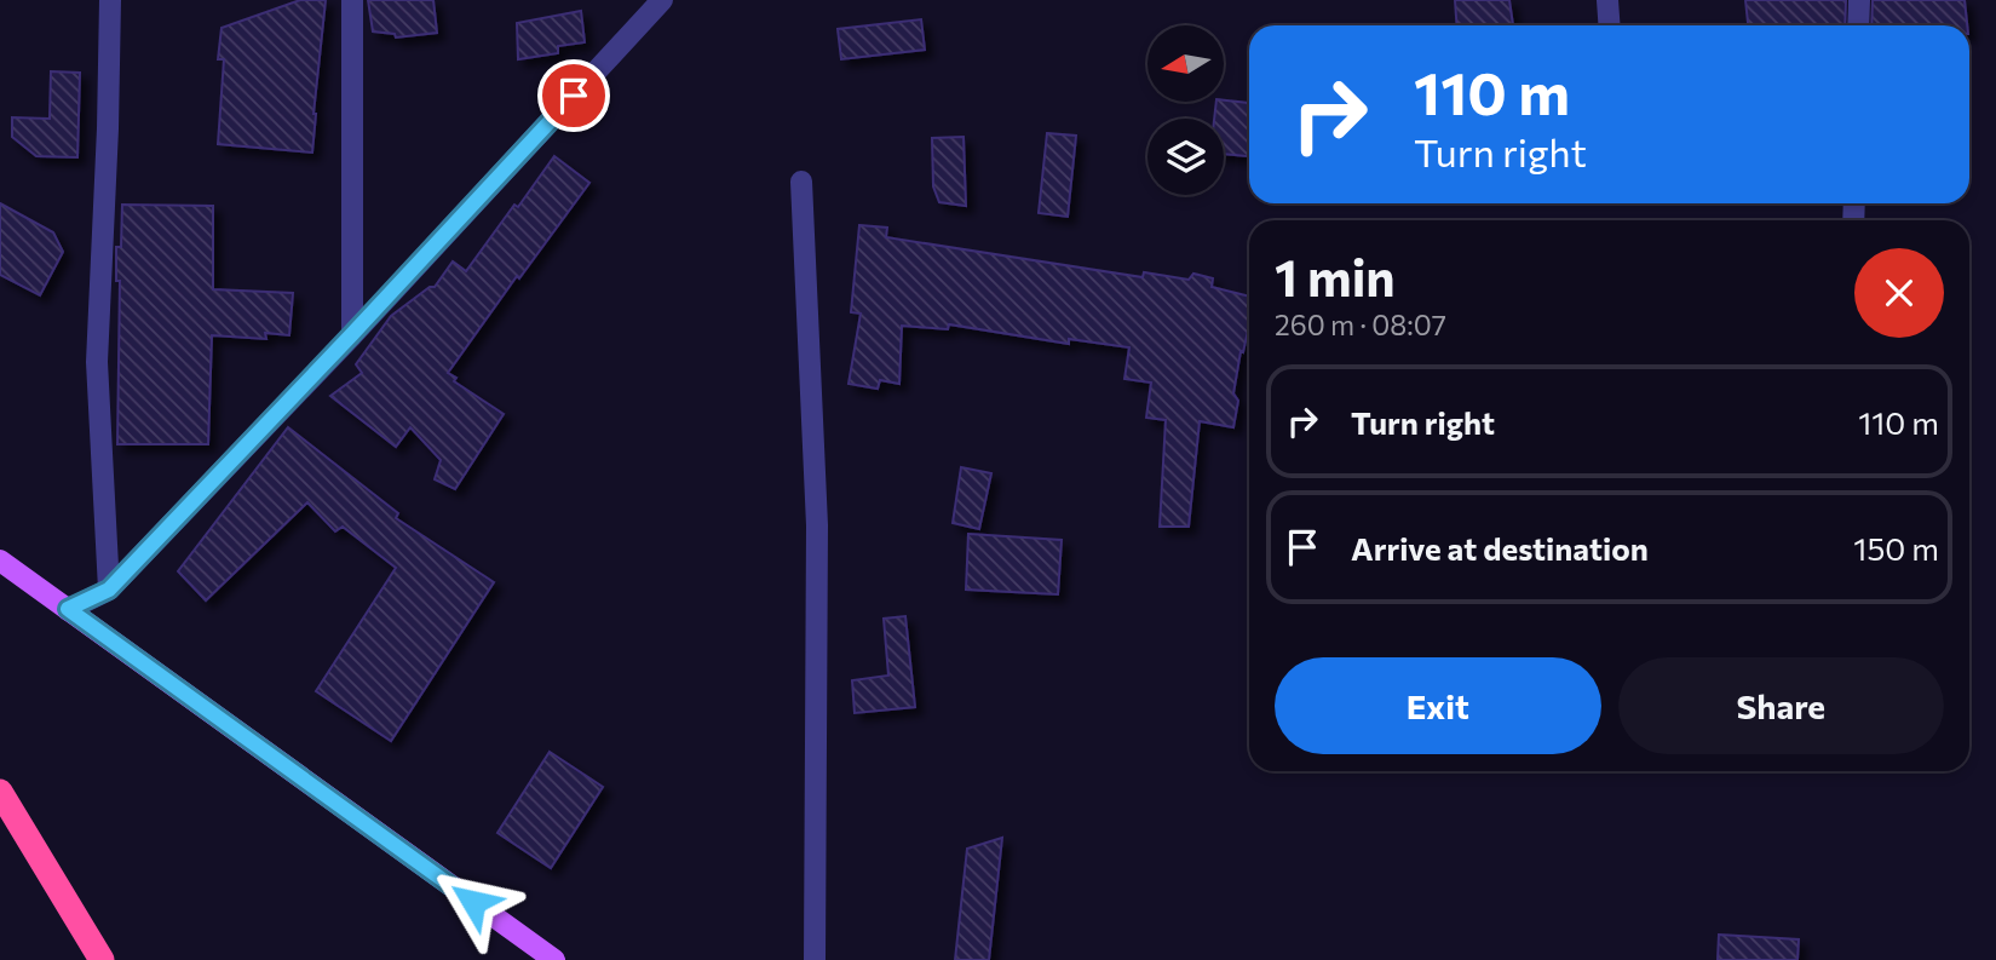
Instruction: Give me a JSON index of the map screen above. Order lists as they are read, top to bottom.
{
  "north": "left",
  "page": {
    "turn": ["110 m", "Turn right"],
    "heading": ["1 min", "260 m · 08:07"],
    "list": [
      {
        "name": "Turn right",
        "value": "110 m"
      },
      {
        "name": "Arrive at destination",
        "value": "150 m"
      }
    ],
    "buttons": ["Exit", "Share"]
  }
}
